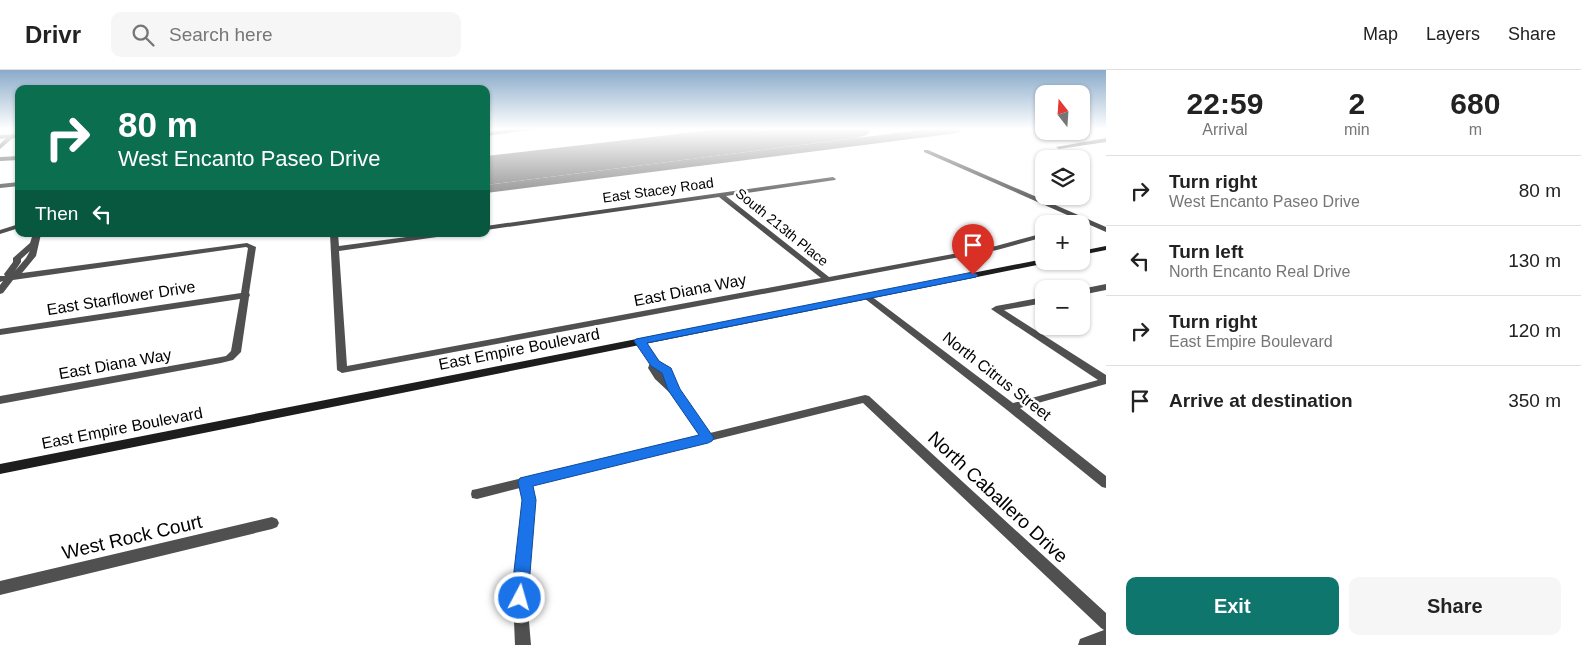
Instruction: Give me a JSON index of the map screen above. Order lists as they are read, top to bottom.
{
  "streets": {
    "street": [
      "East Stacey Road",
      "South 213th Place",
      "East Diana Way",
      "East Starflower Drive",
      "East Empire Boulevard",
      "North Citrus Street",
      "North Caballero Drive",
      "West Rock Court"
    ]
  },
  "crossings": [
    ["East Stacey Road", "South 213th Place"],
    ["South 213th Place", "East Diana Way"],
    ["East Diana Way", "East Starflower Drive"],
    ["East Empire Boulevard", "North Citrus Street"]
  ],
  "north": "top",
  "page": {
    "header": "Drivr",
    "search": "Search here",
    "nav": ["Map", "Layers", "Share"],
    "eta": [
      "22:59",
      "Arrival",
      "2",
      "min",
      "680",
      "m"
    ],
    "map_buttons": ["+", "−"],
    "turn": ["80 m", "West Encanto Paseo Drive"],
    "list": [
      {
        "name": "Turn right",
        "note": "West Encanto Paseo Drive",
        "value": "80 m"
      },
      {
        "name": "Turn left",
        "note": "North Encanto Real Drive",
        "value": "130 m"
      },
      {
        "name": "Turn right",
        "note": "East Empire Boulevard",
        "value": "120 m"
      },
      {
        "name": "Arrive at destination",
        "value": "350 m"
      }
    ],
    "then": "Then",
    "buttons": ["Exit", "Share"]
  }
}
